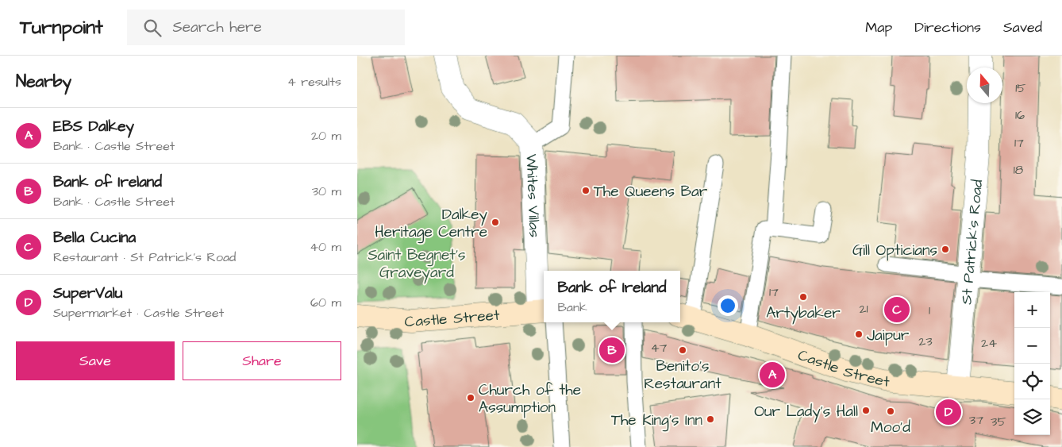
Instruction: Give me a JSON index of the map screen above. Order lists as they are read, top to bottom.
{
  "streets": {
    "main road": ["Castle Street"],
    "street": ["Whites Villas", "St Patrick's Road"]
  },
  "crossings": [
    ["St Patrick's Road", "Castle Street"]
  ],
  "parks": ["Saint Begnet's Graveyard"],
  "places": [
    "The Queens Bar",
    "Dalkey Heritage Centre",
    "Gill Opticians",
    "Artybaker",
    "Jaipur",
    "Benito's Restaurant",
    "Church of the Assumption",
    "Our Lady's Hall",
    "Moo'd",
    "The King’s Inn"
  ],
  "house_numbers": [
    "15",
    "16",
    "17",
    "18",
    "17",
    "21",
    "1",
    "23",
    "24",
    "47",
    "37",
    "35"
  ],
  "north": "top",
  "page": {
    "header": "Turnpoint",
    "search": "Search here",
    "nav": ["Map", "Directions", "Saved"],
    "heading": ["Nearby", "4 results"],
    "list": [
      {
        "mark": "A",
        "name": "EBS Dalkey",
        "note": "Bank · Castle Street",
        "value": "20 m"
      },
      {
        "mark": "B",
        "name": "Bank of Ireland",
        "note": "Bank · Castle Street",
        "value": "30 m"
      },
      {
        "mark": "C",
        "name": "Bella Cucina",
        "note": "Restaurant · St Patrick's Road",
        "value": "40 m"
      },
      {
        "mark": "D",
        "name": "SuperValu",
        "note": "Supermarket · Castle Street",
        "value": "60 m"
      }
    ],
    "popup": ["Bank of Ireland", "Bank"],
    "map_buttons": ["+", "−"],
    "pins": [
      "C",
      "B",
      "A",
      "D"
    ],
    "buttons": ["Save", "Share"]
  }
}
